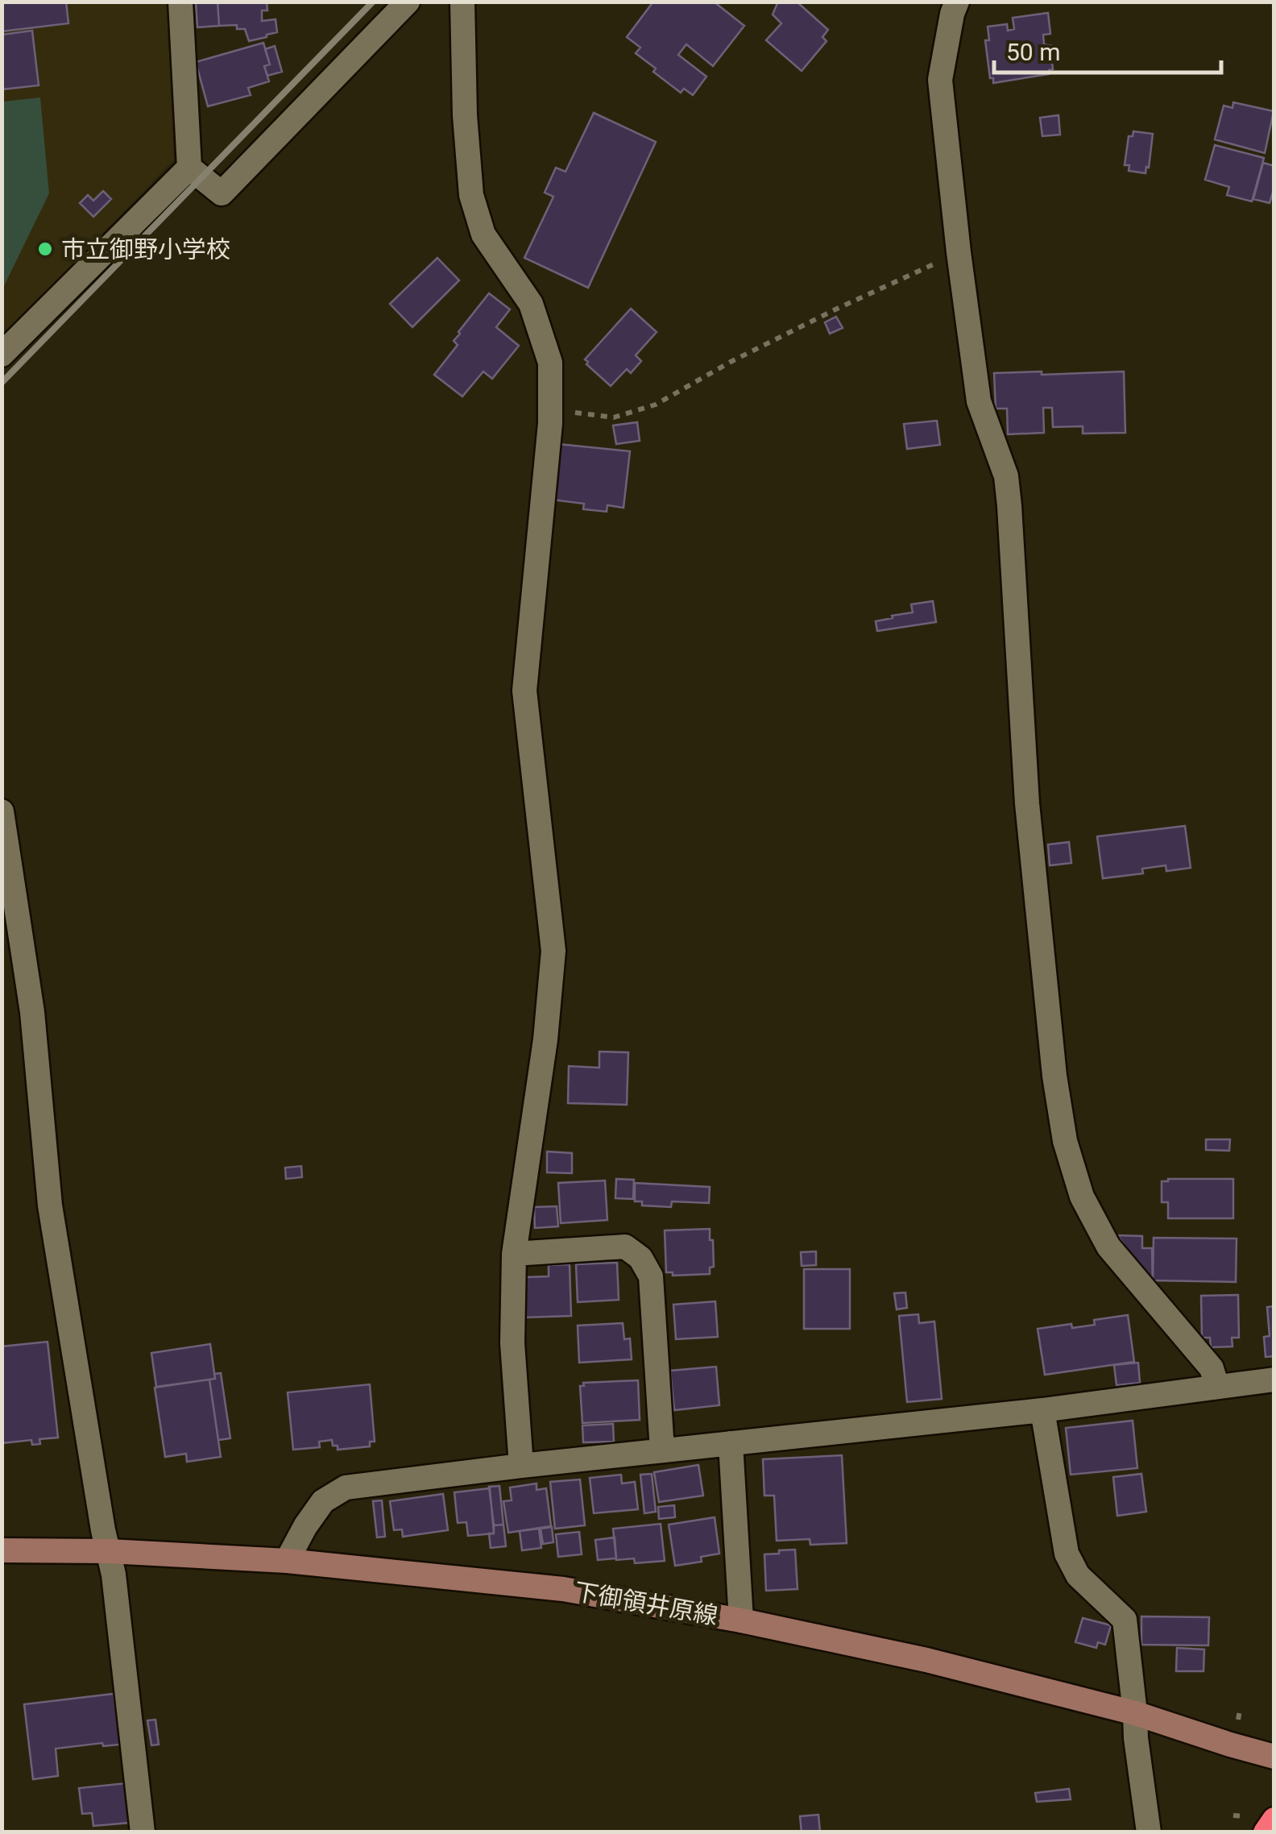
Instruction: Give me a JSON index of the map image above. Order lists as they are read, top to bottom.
{
  "streets": {
    "main road": ["下御領井原線"]
  },
  "places": ["市立御野小学校"],
  "scale_bar": "50 m"
}
